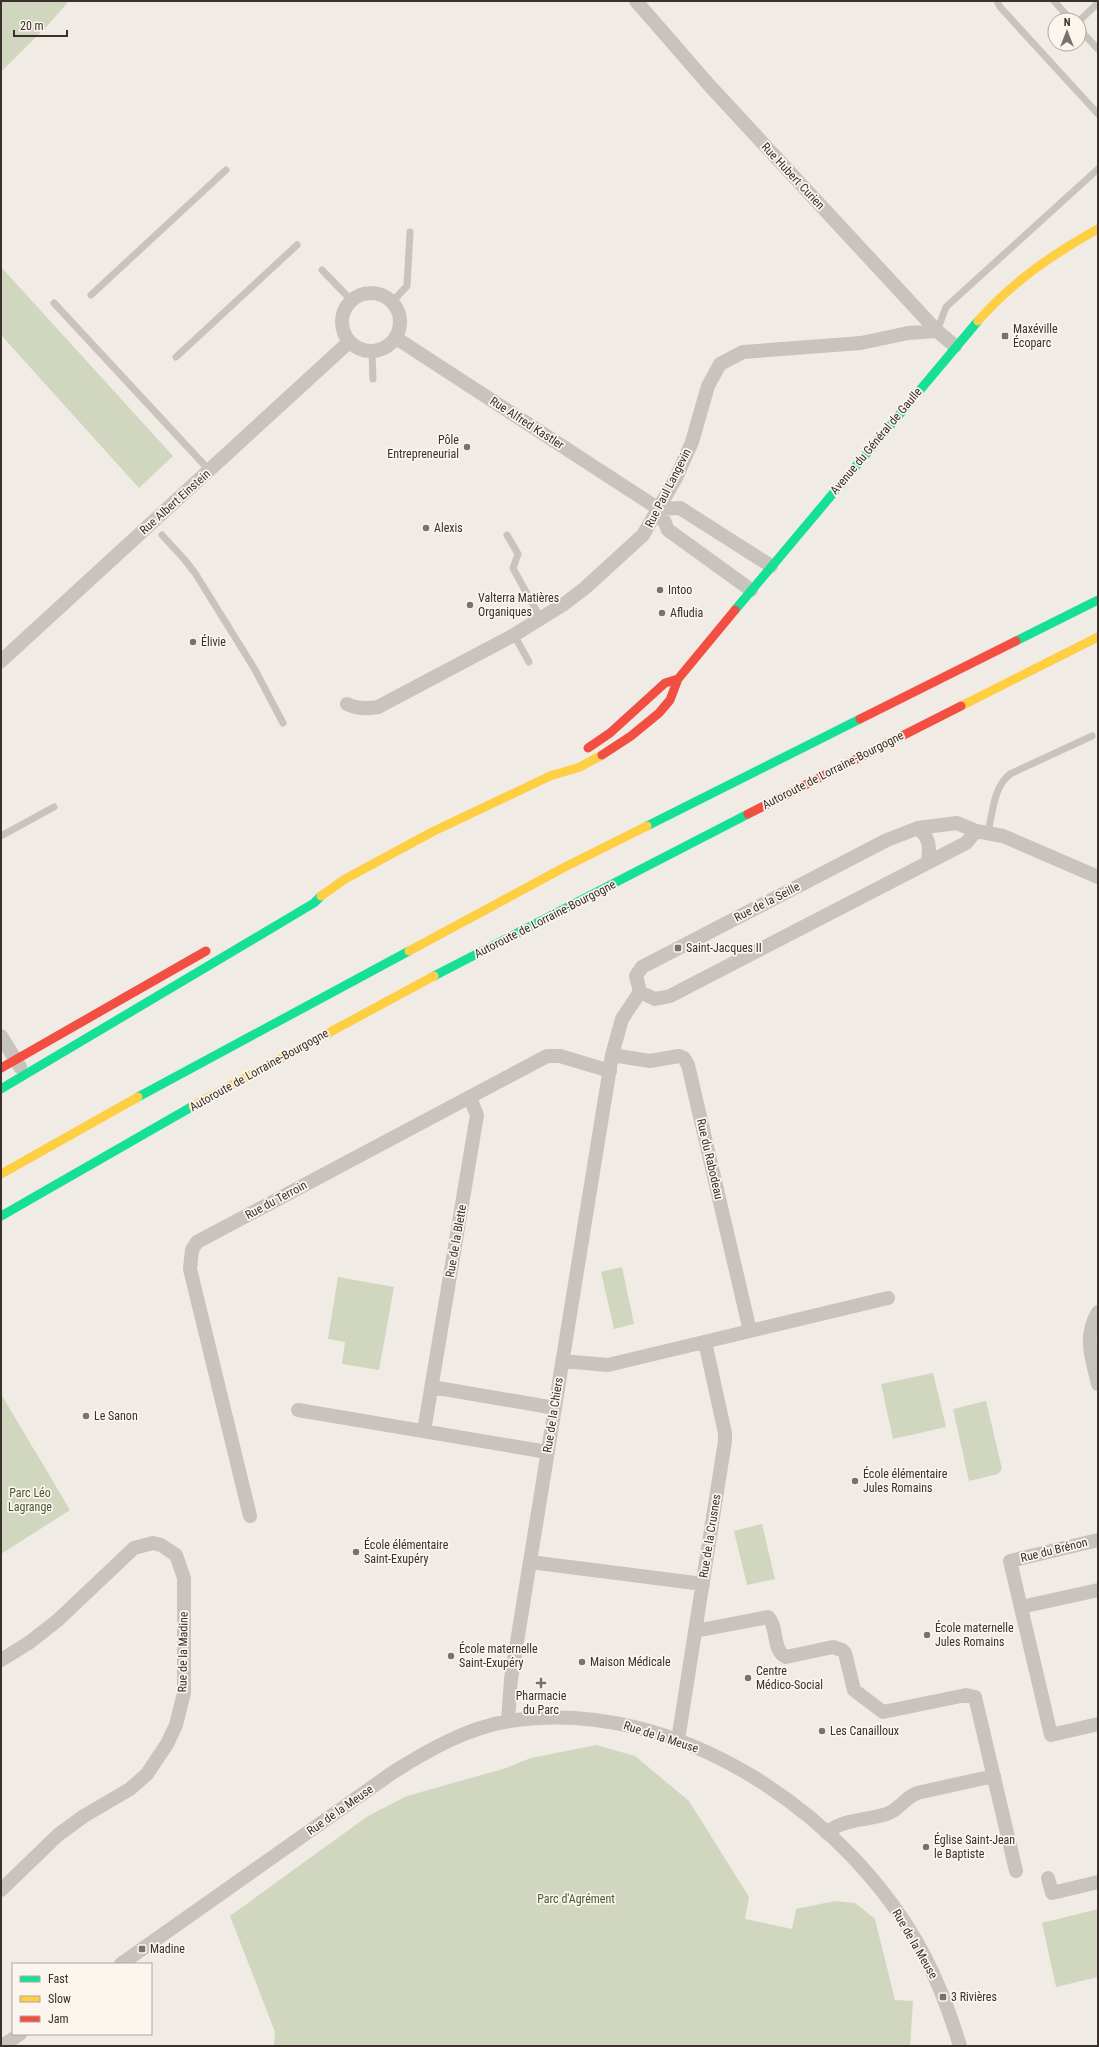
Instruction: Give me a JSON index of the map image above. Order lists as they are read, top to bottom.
{
  "streets": {
    "main road": ["Avenue du Général de Gaulle", "Autoroute de Lorraine-Bourgogne"],
    "street": [
      "Rue Hubert Curien",
      "Rue Alfred Kastler",
      "Rue Paul Langevin",
      "Rue Albert Einstein",
      "Rue de la Seille",
      "Rue du Rabodeau",
      "Rue du Terroin",
      "Rue de la Blette",
      "Rue de la Chiers",
      "Rue de la Crusnes",
      "Rue du Brénon",
      "Rue de la Madine",
      "Rue de la Meuse"
    ]
  },
  "crossings": [
    ["Rue Hubert Curien", "Avenue du Général de Gaulle"],
    ["Rue Hubert Curien", "Rue Paul Langevin"],
    ["Rue Alfred Kastler", "Rue Paul Langevin"],
    ["Rue Alfred Kastler", "Rue Albert Einstein"],
    ["Rue du Terroin", "Rue de la Blette"],
    ["Rue du Terroin", "Rue de la Chiers"],
    ["Rue de la Chiers", "Rue de la Crusnes"],
    ["Rue de la Chiers", "Rue de la Meuse"]
  ],
  "parks": ["Parc Léo Lagrange", "Parc d'Agrément"],
  "places": {
    "transit": [
      "Maxéville Écoparc",
      "Saint-Jacques II",
      "Madine",
      "3 Rivières"
    ],
    "other": [
      "Pôle Entrepreneurial",
      "Alexis",
      "Intoo",
      "Valterra Matières Organiques",
      "Afludia",
      "Élivie",
      "Le Sanon",
      "École élémentaire Jules Romains",
      "École élémentaire Saint-Exupéry",
      "École maternelle Jules Romains",
      "École maternelle Saint-Exupéry",
      "Maison Médicale",
      "Centre Médico-Social",
      "Les Canailloux",
      "Église Saint-Jean le Baptiste"
    ],
    "health": ["Pharmacie du Parc"]
  },
  "legend": ["Fast", "Slow", "Jam"],
  "scale_bar": "20 m",
  "north": "top"
}
